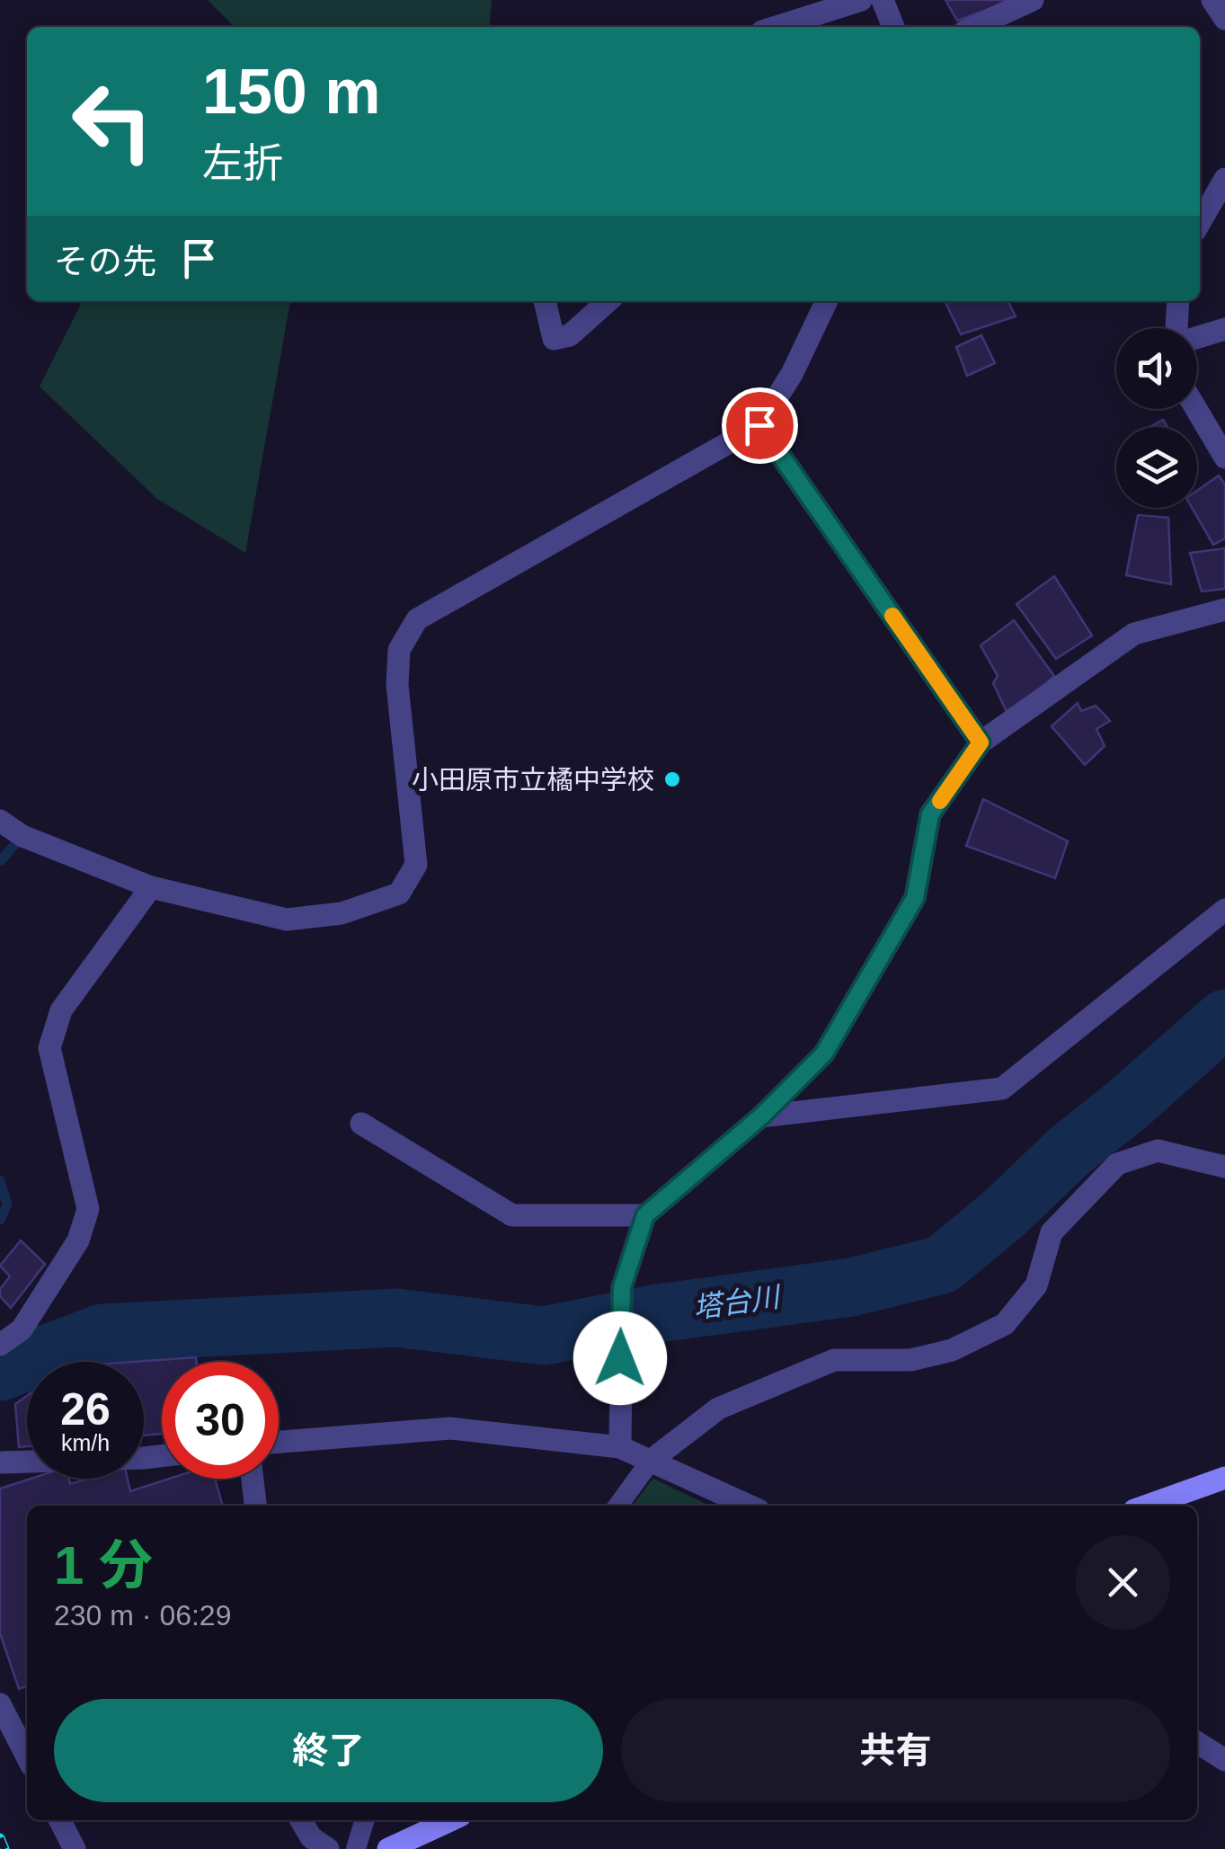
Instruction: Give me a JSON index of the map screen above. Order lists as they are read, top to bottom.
{
  "water": ["塔台川"],
  "places": ["小田原市立橘中学校"],
  "page": {
    "turn": ["150 m", "左折"],
    "then": "その先",
    "speed": "26 km/h",
    "limit": "30",
    "heading": ["1 分", "230 m · 06:29"],
    "buttons": ["終了", "共有"]
  }
}
